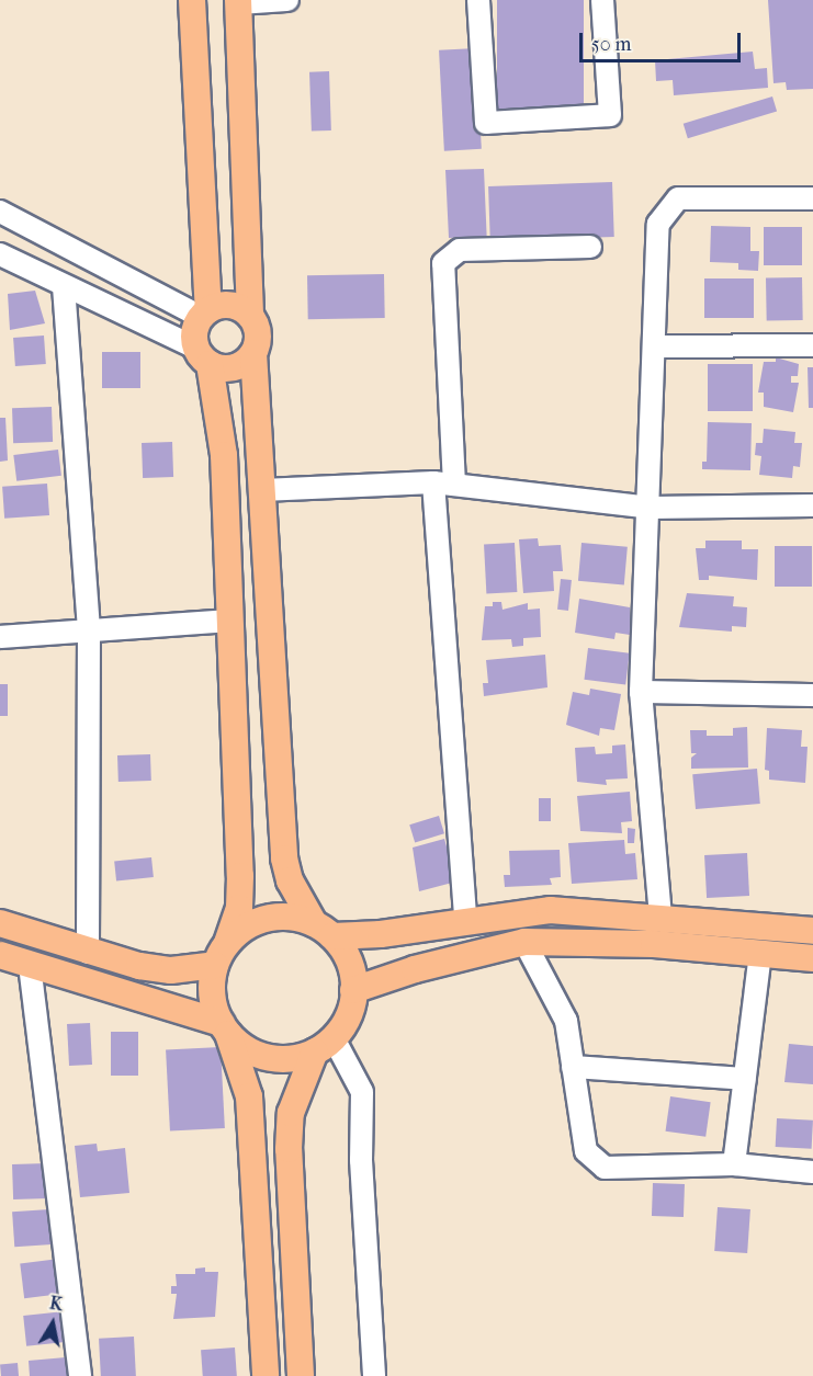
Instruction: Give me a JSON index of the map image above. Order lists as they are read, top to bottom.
{
  "scale_bar": "50 m",
  "north": "top"
}
